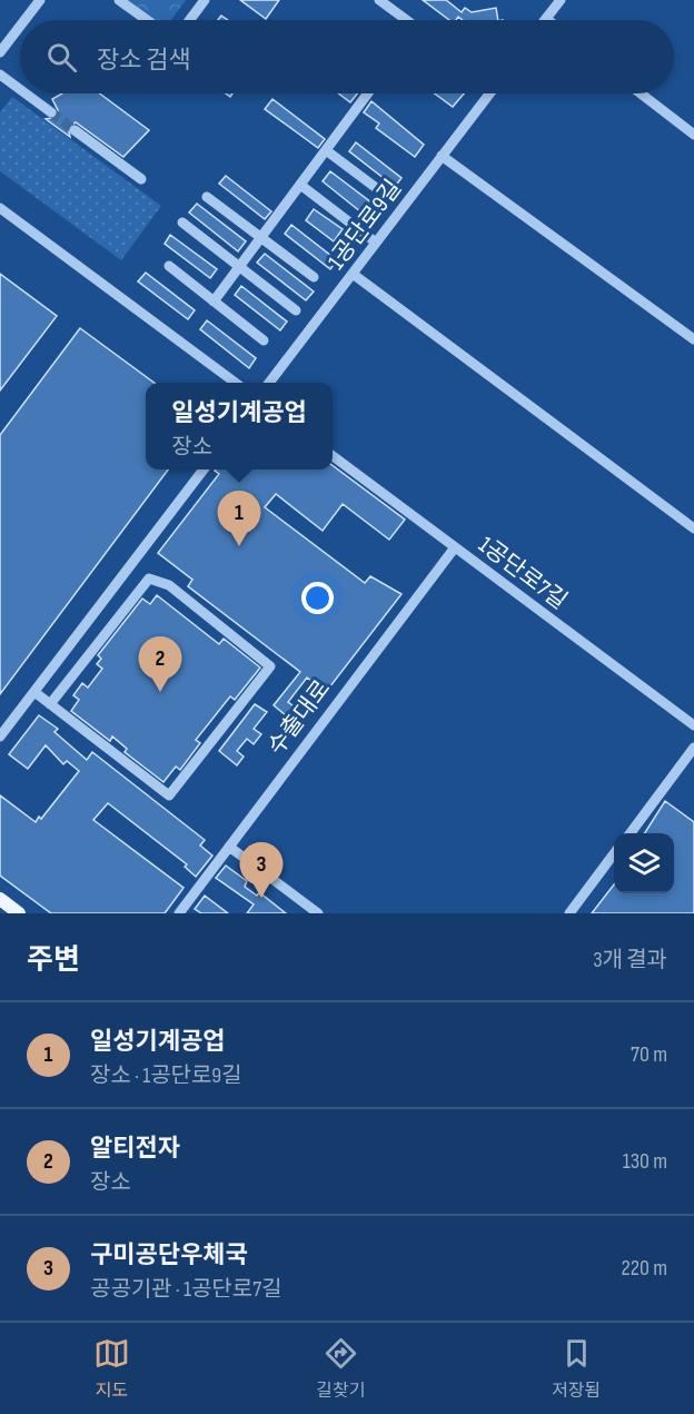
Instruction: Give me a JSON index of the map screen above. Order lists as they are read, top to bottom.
{
  "streets": {
    "street": ["1공단로9길", "1공단로7길", "수출대로"]
  },
  "crossings": [
    ["1공단로7길", "수출대로"]
  ],
  "page": {
    "search": "장소 검색",
    "popup": ["일성기계공업", "장소"],
    "pins": ["1", "2", "3"],
    "heading": ["주변", "3개 결과"],
    "list": [
      {
        "mark": "1",
        "name": "일성기계공업",
        "note": "장소 · 1공단로9길",
        "value": "70 m"
      },
      {
        "mark": "2",
        "name": "알티전자",
        "note": "장소",
        "value": "130 m"
      },
      {
        "mark": "3",
        "name": "구미공단우체국",
        "note": "공공기관 · 1공단로7길",
        "value": "220 m"
      }
    ],
    "nav": ["지도", "길찾기", "저장됨"]
  }
}
